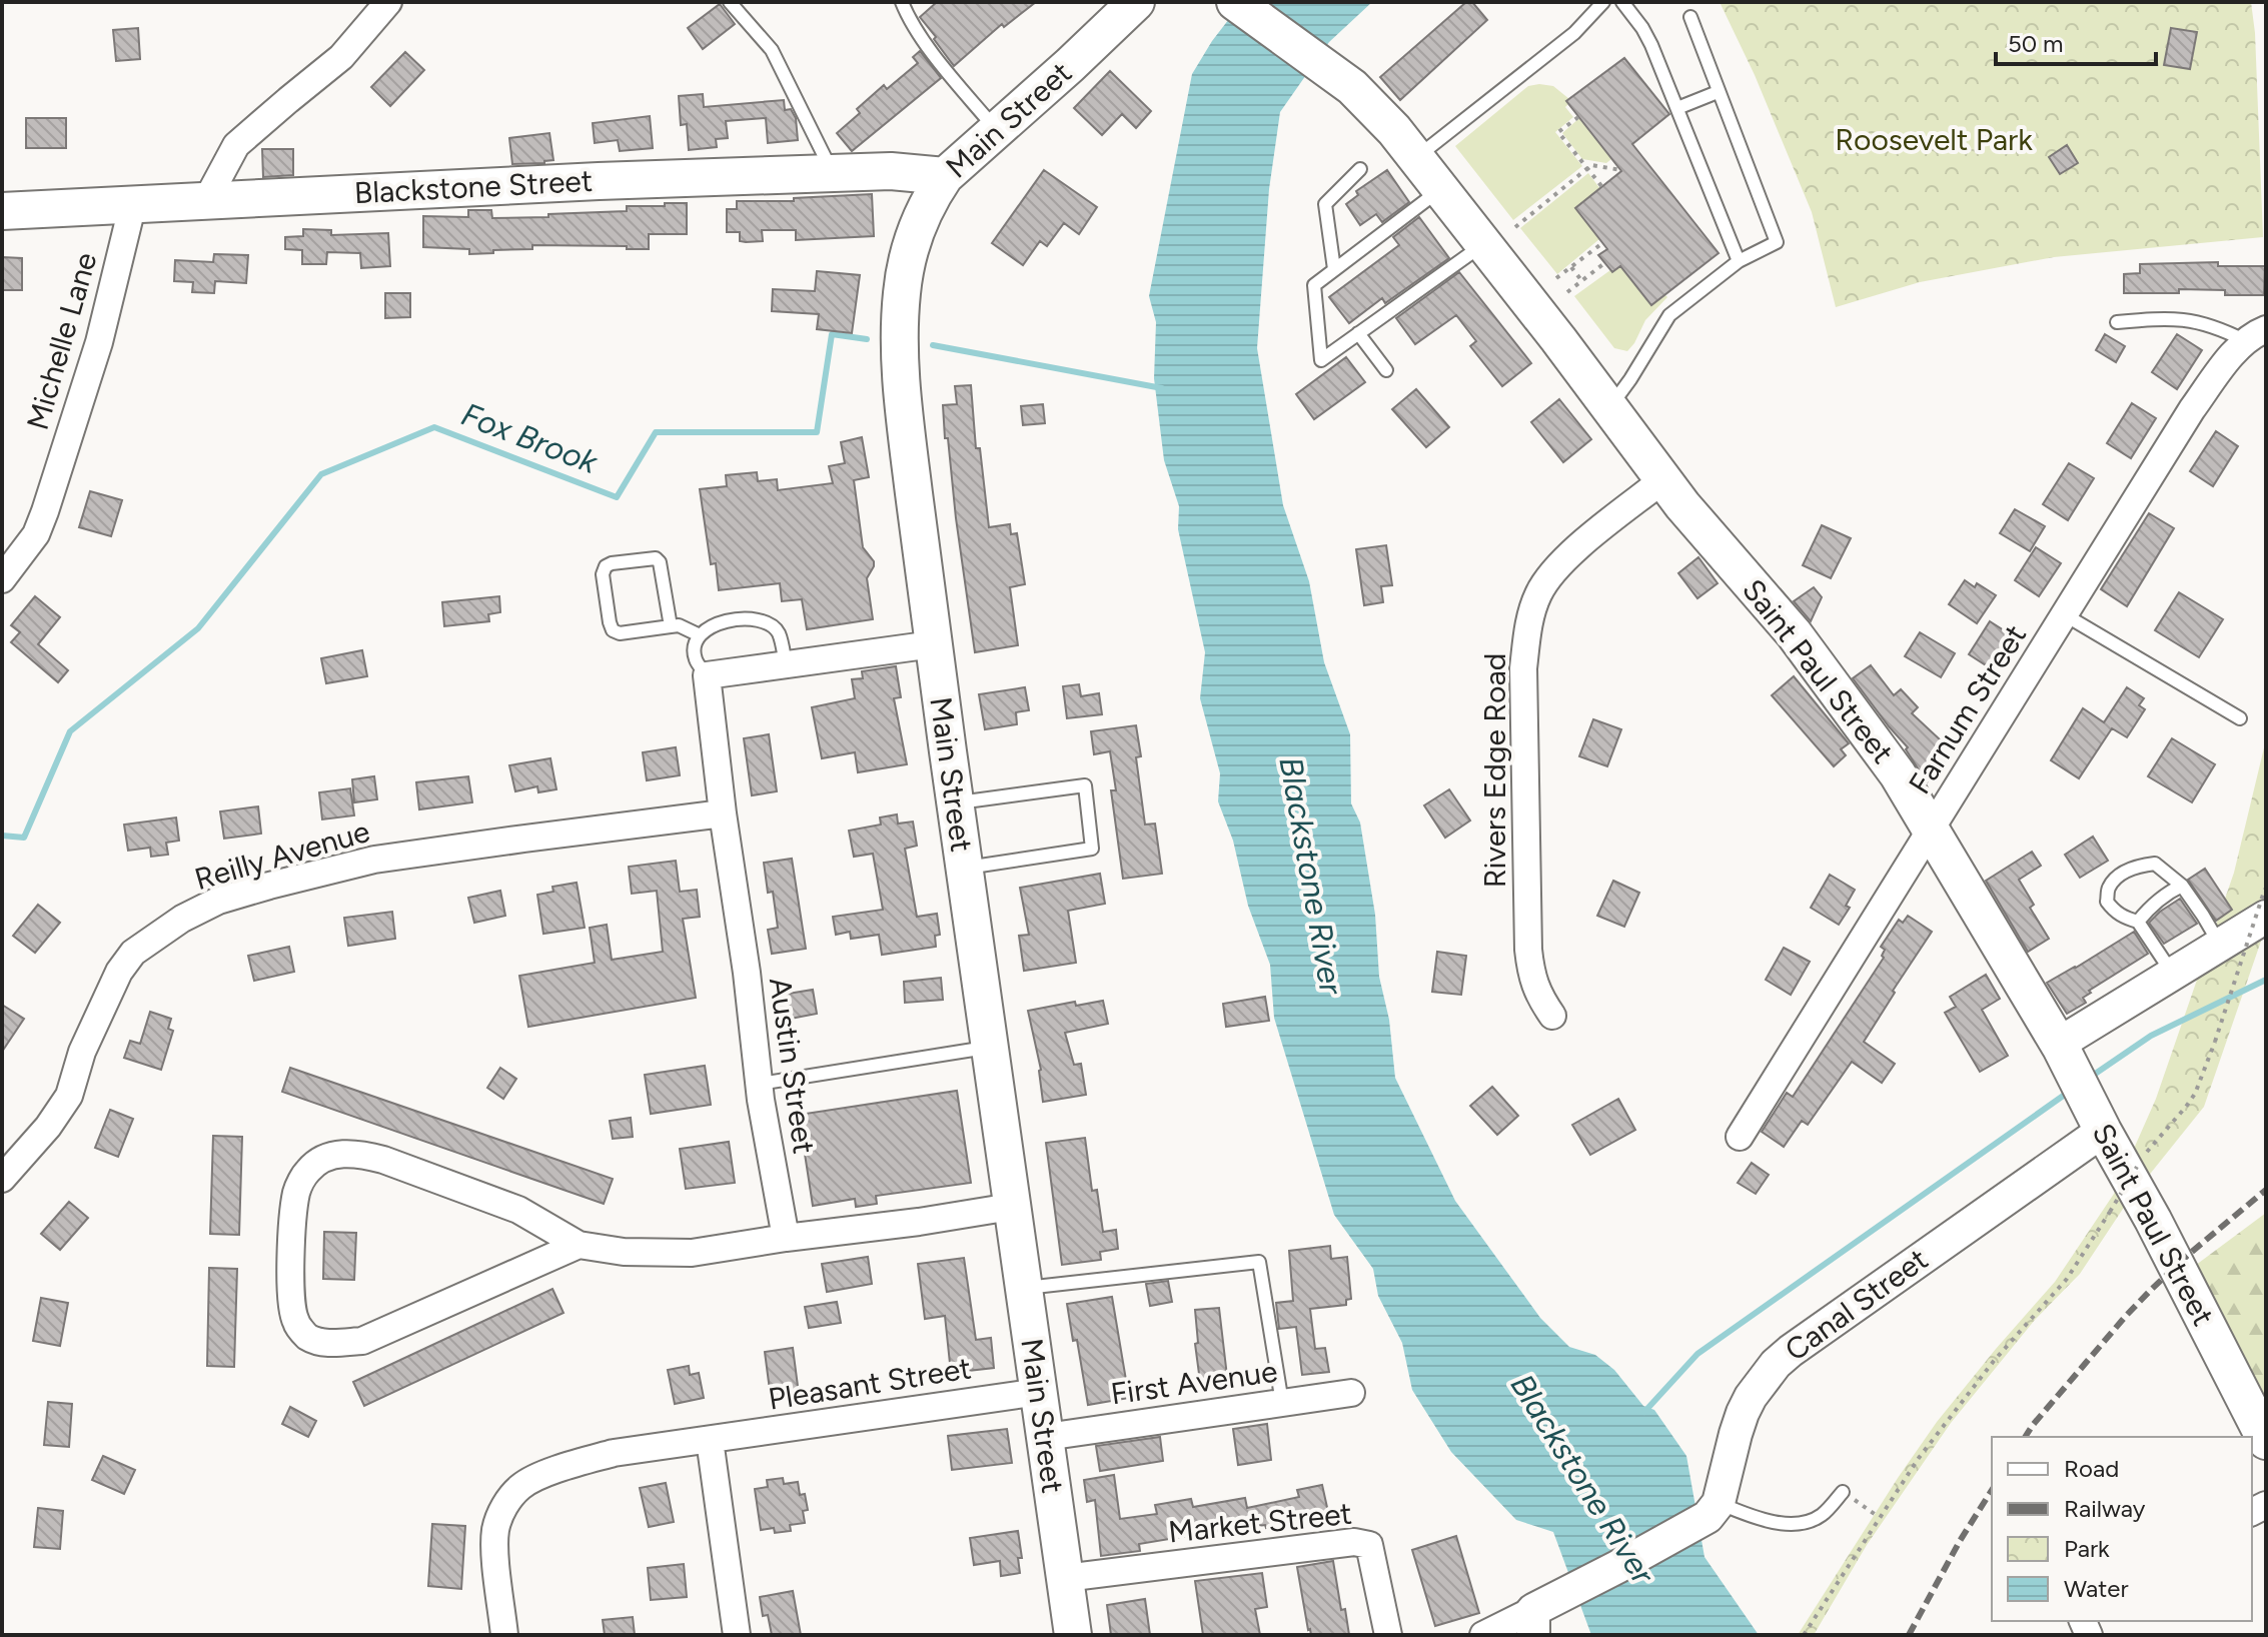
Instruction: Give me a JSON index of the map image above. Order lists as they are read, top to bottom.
{
  "streets": {
    "main road": ["Main Street", "Blackstone Street", "Saint Paul Street"],
    "street": [
      "Michelle Lane",
      "Farnum Street",
      "Rivers Edge Road",
      "Reilly Avenue",
      "Austin Street",
      "Canal Street",
      "First Avenue",
      "Pleasant Street",
      "Market Street"
    ]
  },
  "crossings": [
    ["Main Street", "Blackstone Street"],
    ["Main Street", "First Avenue"],
    ["Main Street", "Pleasant Street"],
    ["Main Street", "Market Street"],
    ["Blackstone Street", "Michelle Lane"],
    ["Saint Paul Street", "Farnum Street"],
    ["Saint Paul Street", "Rivers Edge Road"],
    ["Saint Paul Street", "Canal Street"],
    ["Reilly Avenue", "Austin Street"]
  ],
  "water": ["Fox Brook", "Blackstone River"],
  "parks": ["Roosevelt Park"],
  "legend": [
    "Road",
    "Railway",
    "Park",
    "Water"
  ],
  "scale_bar": "50 m"
}
